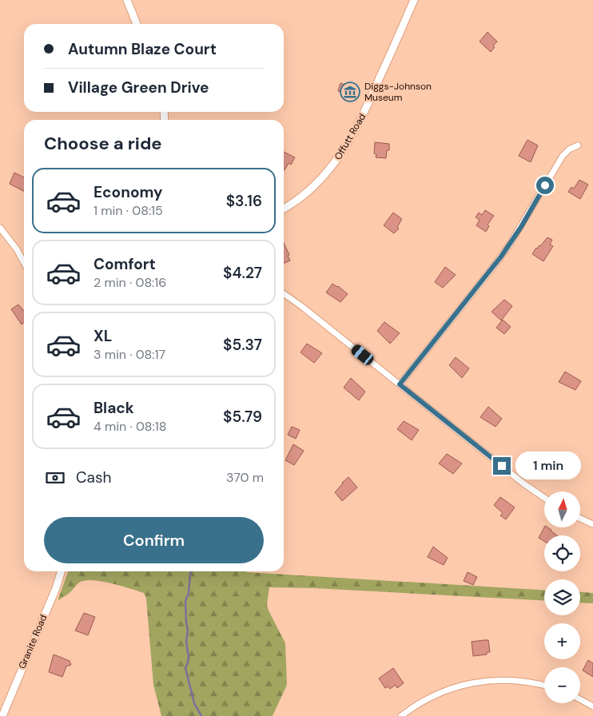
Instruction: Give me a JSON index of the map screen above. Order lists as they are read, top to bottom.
{
  "streets": {
    "street": ["Offutt Road", "Granite Road"]
  },
  "places": {
    "museum": ["Diggs-Johnson Museum"]
  },
  "north": "top",
  "page": {
    "banner": ["Autumn Blaze Court", "Village Green Drive"],
    "heading": "Choose a ride",
    "list": [
      {
        "name": "Economy",
        "note": "1 min · 08:15",
        "value": "$3.16"
      },
      {
        "name": "Comfort",
        "note": "2 min · 08:16",
        "value": "$4.27"
      },
      {
        "name": "XL",
        "note": "3 min · 08:17",
        "value": "$5.37"
      },
      {
        "name": "Black",
        "note": "4 min · 08:18",
        "value": "$5.79"
      }
    ],
    "bubble": "1 min",
    "pay": ["Cash", "370 m"],
    "map_buttons": ["+", "−"],
    "buttons": "Confirm"
  }
}
